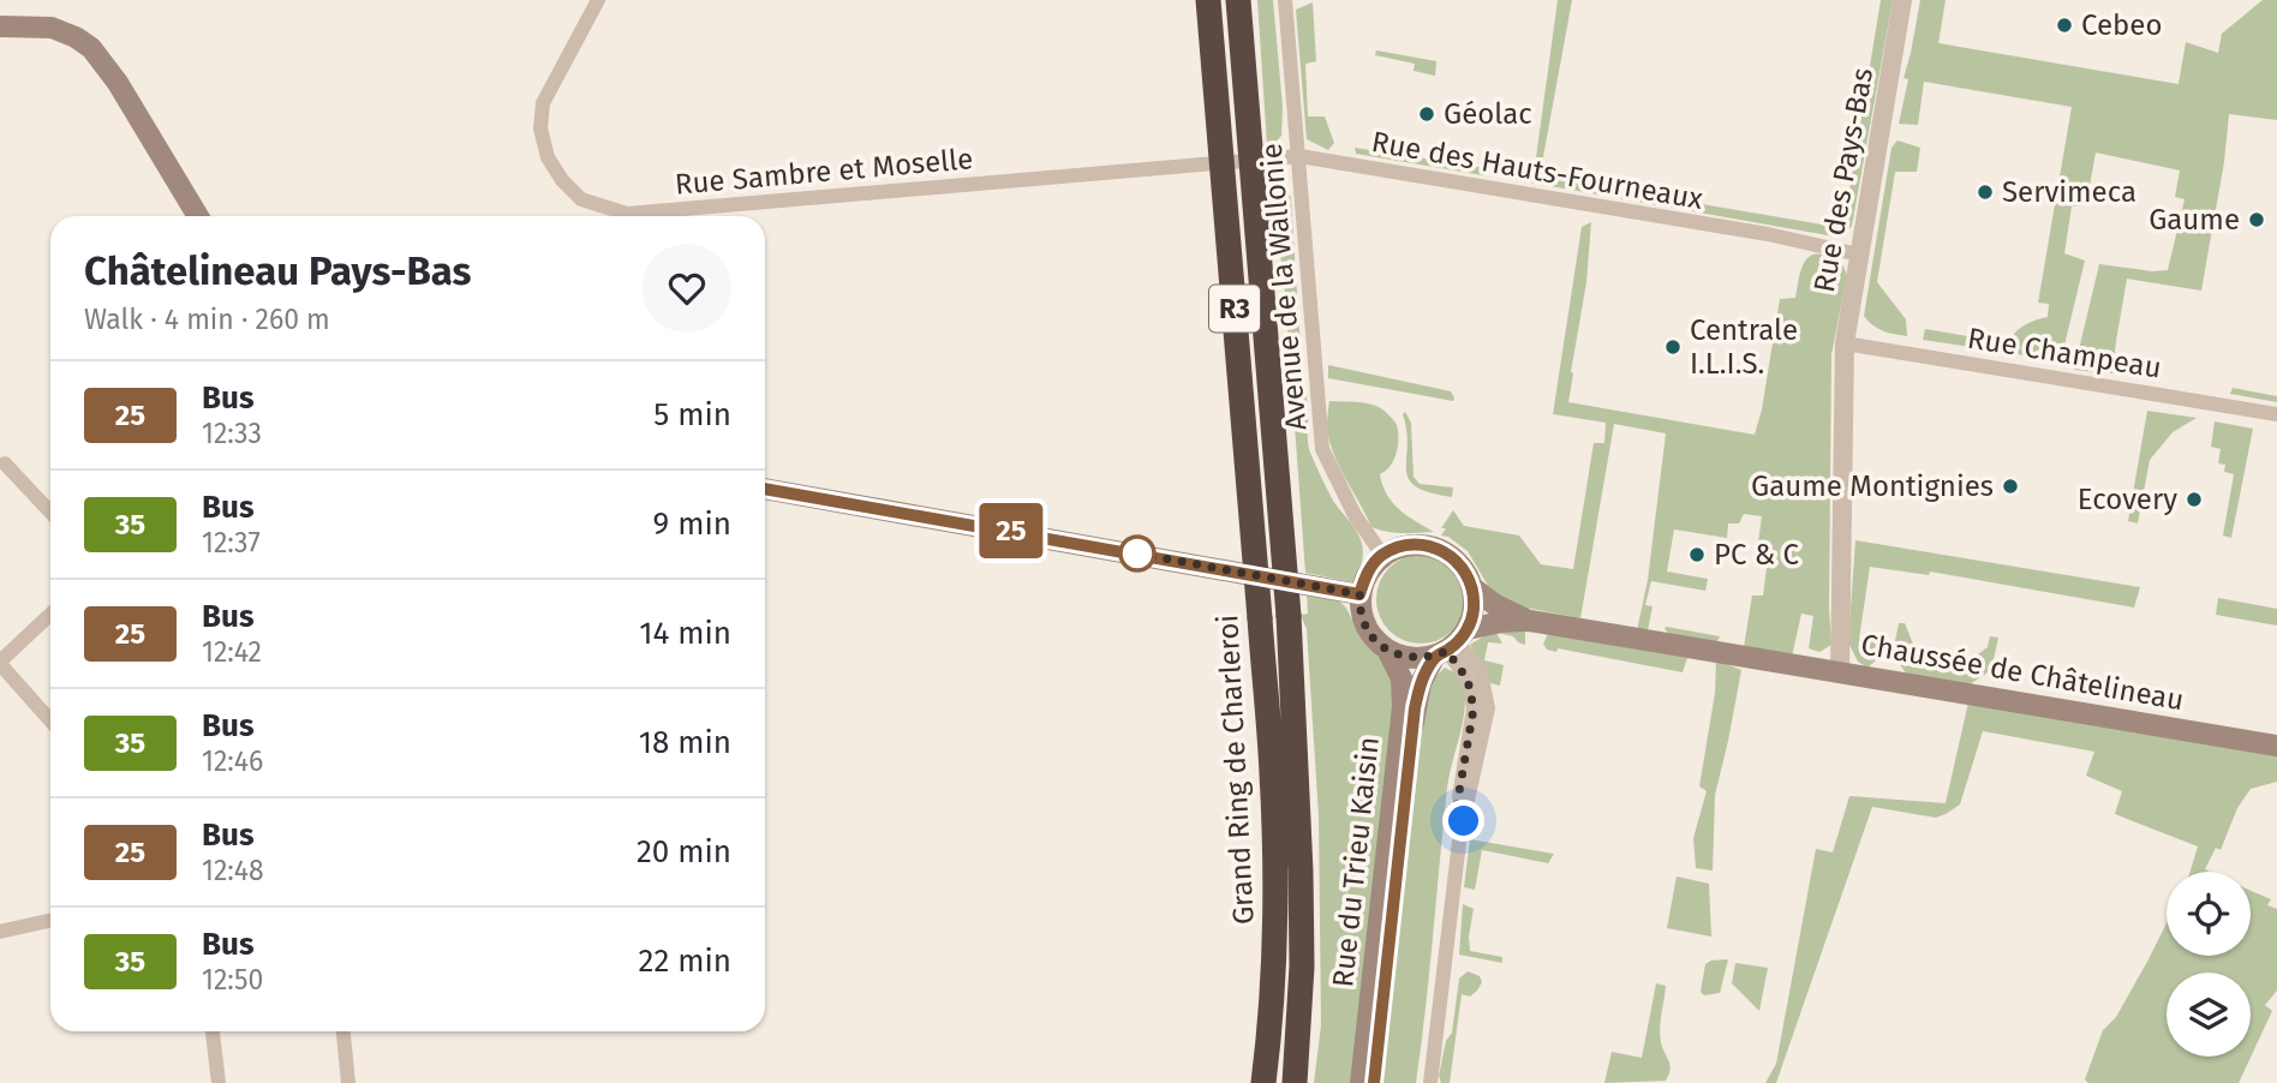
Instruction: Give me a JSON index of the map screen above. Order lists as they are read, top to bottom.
{
  "streets": {
    "highway": ["R3", "Grand Ring de Charleroi"],
    "main road": ["Chaussée de Châtelineau", "Rue du Trieu Kaisin"],
    "street": [
      "Rue des Hauts-Fourneaux",
      "Rue Sambre et Moselle",
      "Rue des Pays-Bas",
      "Avenue de la Wallonie",
      "Rue Champeau"
    ]
  },
  "crossings": [
    ["Rue des Hauts-Fourneaux", "Rue Sambre et Moselle"],
    ["Rue des Hauts-Fourneaux", "Rue des Pays-Bas"],
    ["Rue des Hauts-Fourneaux", "Avenue de la Wallonie"],
    ["Rue Sambre et Moselle", "Avenue de la Wallonie"],
    ["Rue des Pays-Bas", "Rue Champeau"],
    ["Rue des Pays-Bas", "Chaussée de Châtelineau"],
    ["Avenue de la Wallonie", "Rue du Trieu Kaisin"]
  ],
  "places": [
    "Cebeo",
    "Géolac",
    "Servimeca",
    "Gaume",
    "Centrale I.L.I.S.",
    "Gaume Montignies",
    "Ecovery",
    "PC & C"
  ],
  "lines": ["bus line 25"],
  "page": {
    "on_map": "25",
    "heading": ["Châtelineau Pays-Bas", "Walk · 4 min · 260 m"],
    "list": [
      {
        "mark": "25",
        "name": "Bus",
        "note": "12:33",
        "value": "5 min"
      },
      {
        "mark": "35",
        "name": "Bus",
        "note": "12:37",
        "value": "9 min"
      },
      {
        "mark": "25",
        "name": "Bus",
        "note": "12:42",
        "value": "14 min"
      },
      {
        "mark": "35",
        "name": "Bus",
        "note": "12:46",
        "value": "18 min"
      },
      {
        "mark": "25",
        "name": "Bus",
        "note": "12:48",
        "value": "20 min"
      },
      {
        "mark": "35",
        "name": "Bus",
        "note": "12:50",
        "value": "22 min"
      }
    ]
  }
}
